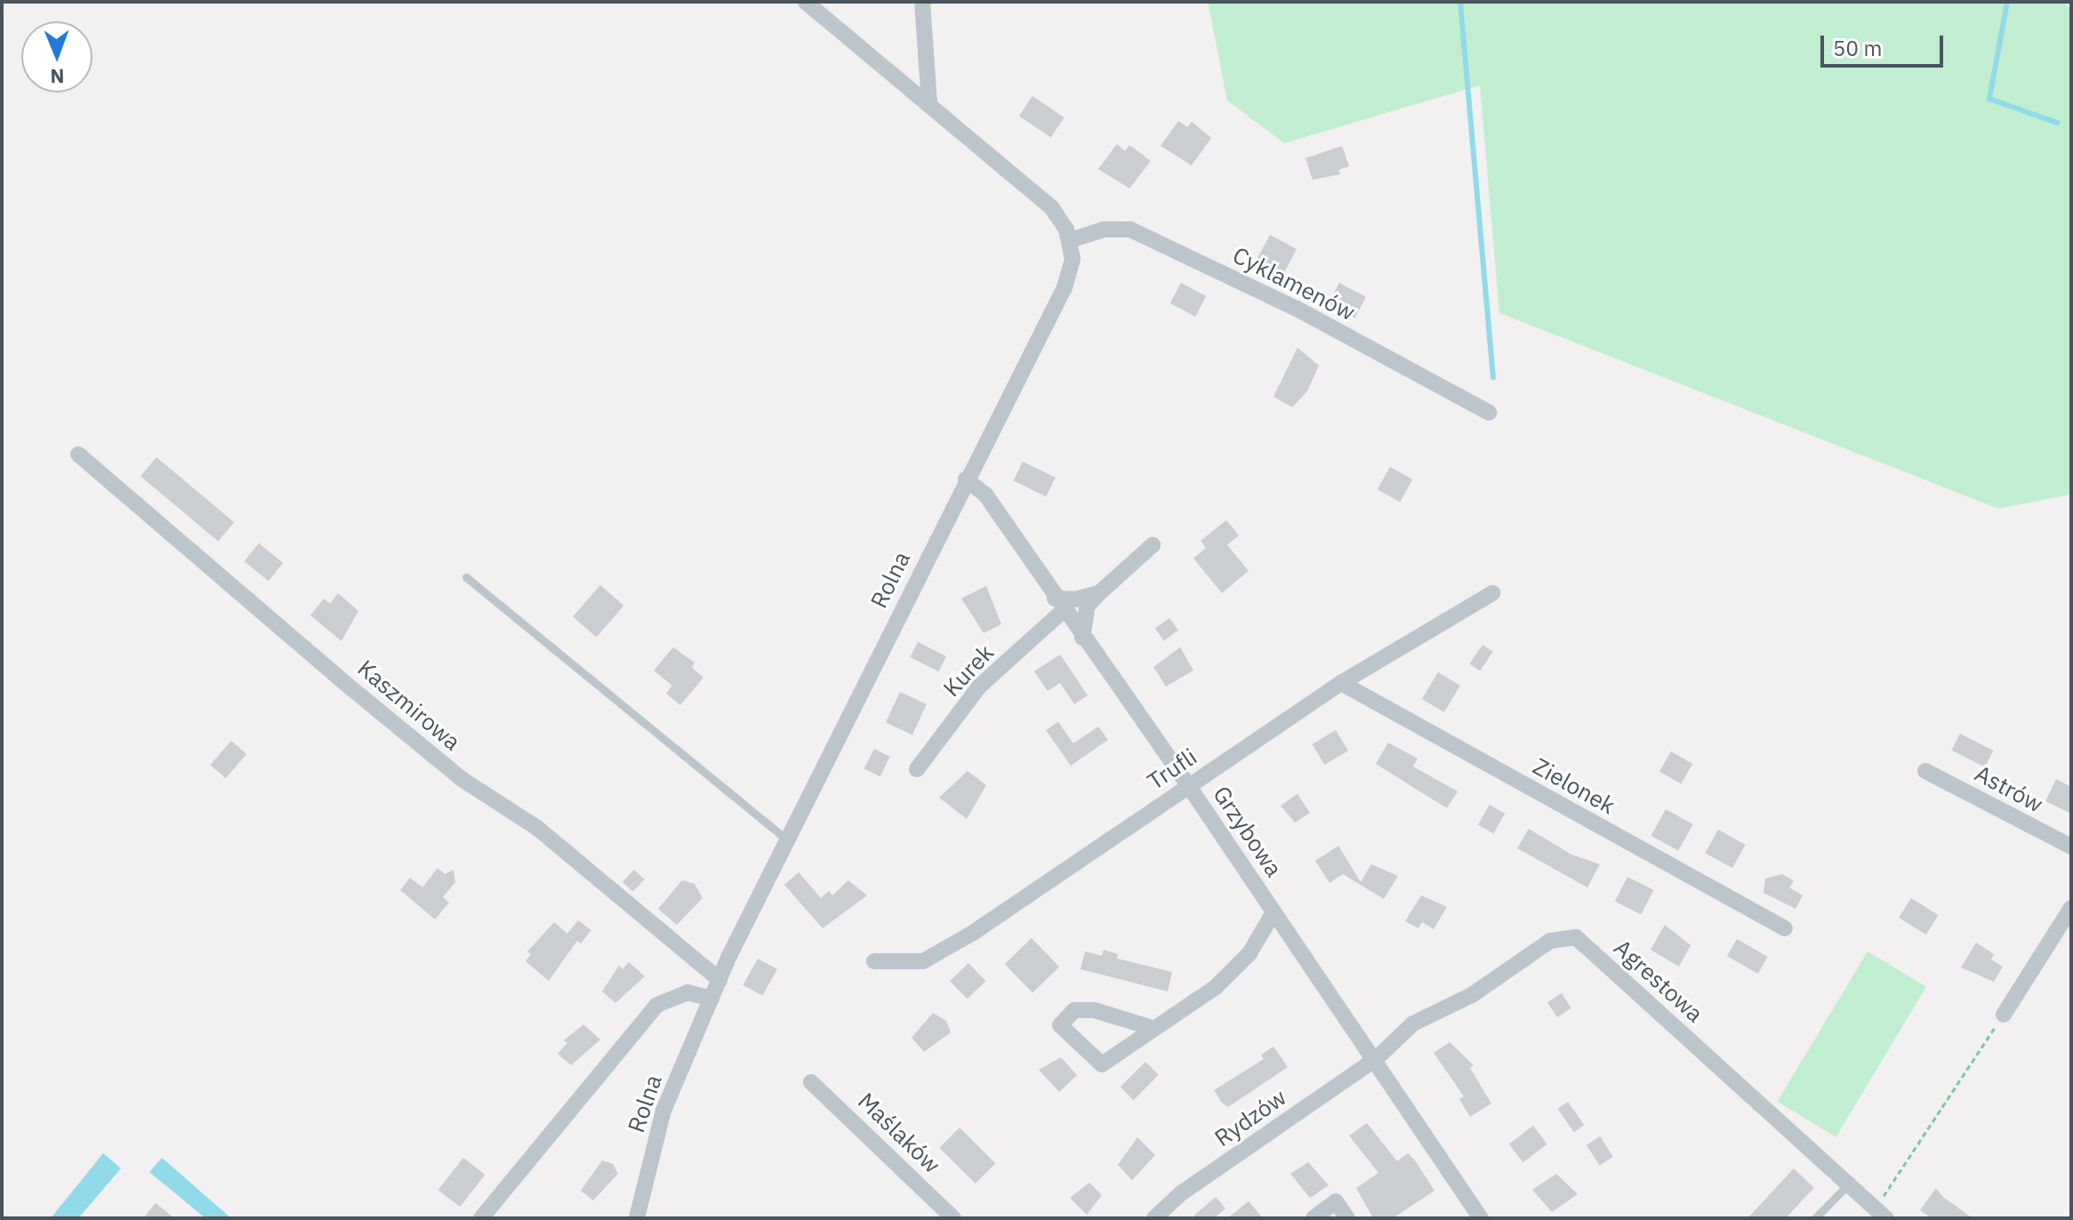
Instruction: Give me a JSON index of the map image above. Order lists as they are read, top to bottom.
{
  "streets": {
    "street": [
      "Cyklamenów",
      "Rolna",
      "Kurek",
      "Kaszmirowa",
      "Trufli",
      "Zielonek",
      "Astrów",
      "Grzybowa",
      "Agrestowa",
      "Rydzów",
      "Maślaków"
    ]
  },
  "crossings": [
    ["Cyklamenów", "Rolna"],
    ["Rolna", "Kaszmirowa"],
    ["Rolna", "Grzybowa"],
    ["Kurek", "Grzybowa"],
    ["Trufli", "Zielonek"],
    ["Trufli", "Grzybowa"],
    ["Grzybowa", "Agrestowa"],
    ["Grzybowa", "Rydzów"],
    ["Agrestowa", "Rydzów"]
  ],
  "scale_bar": "50 m",
  "north": "bottom"
}
